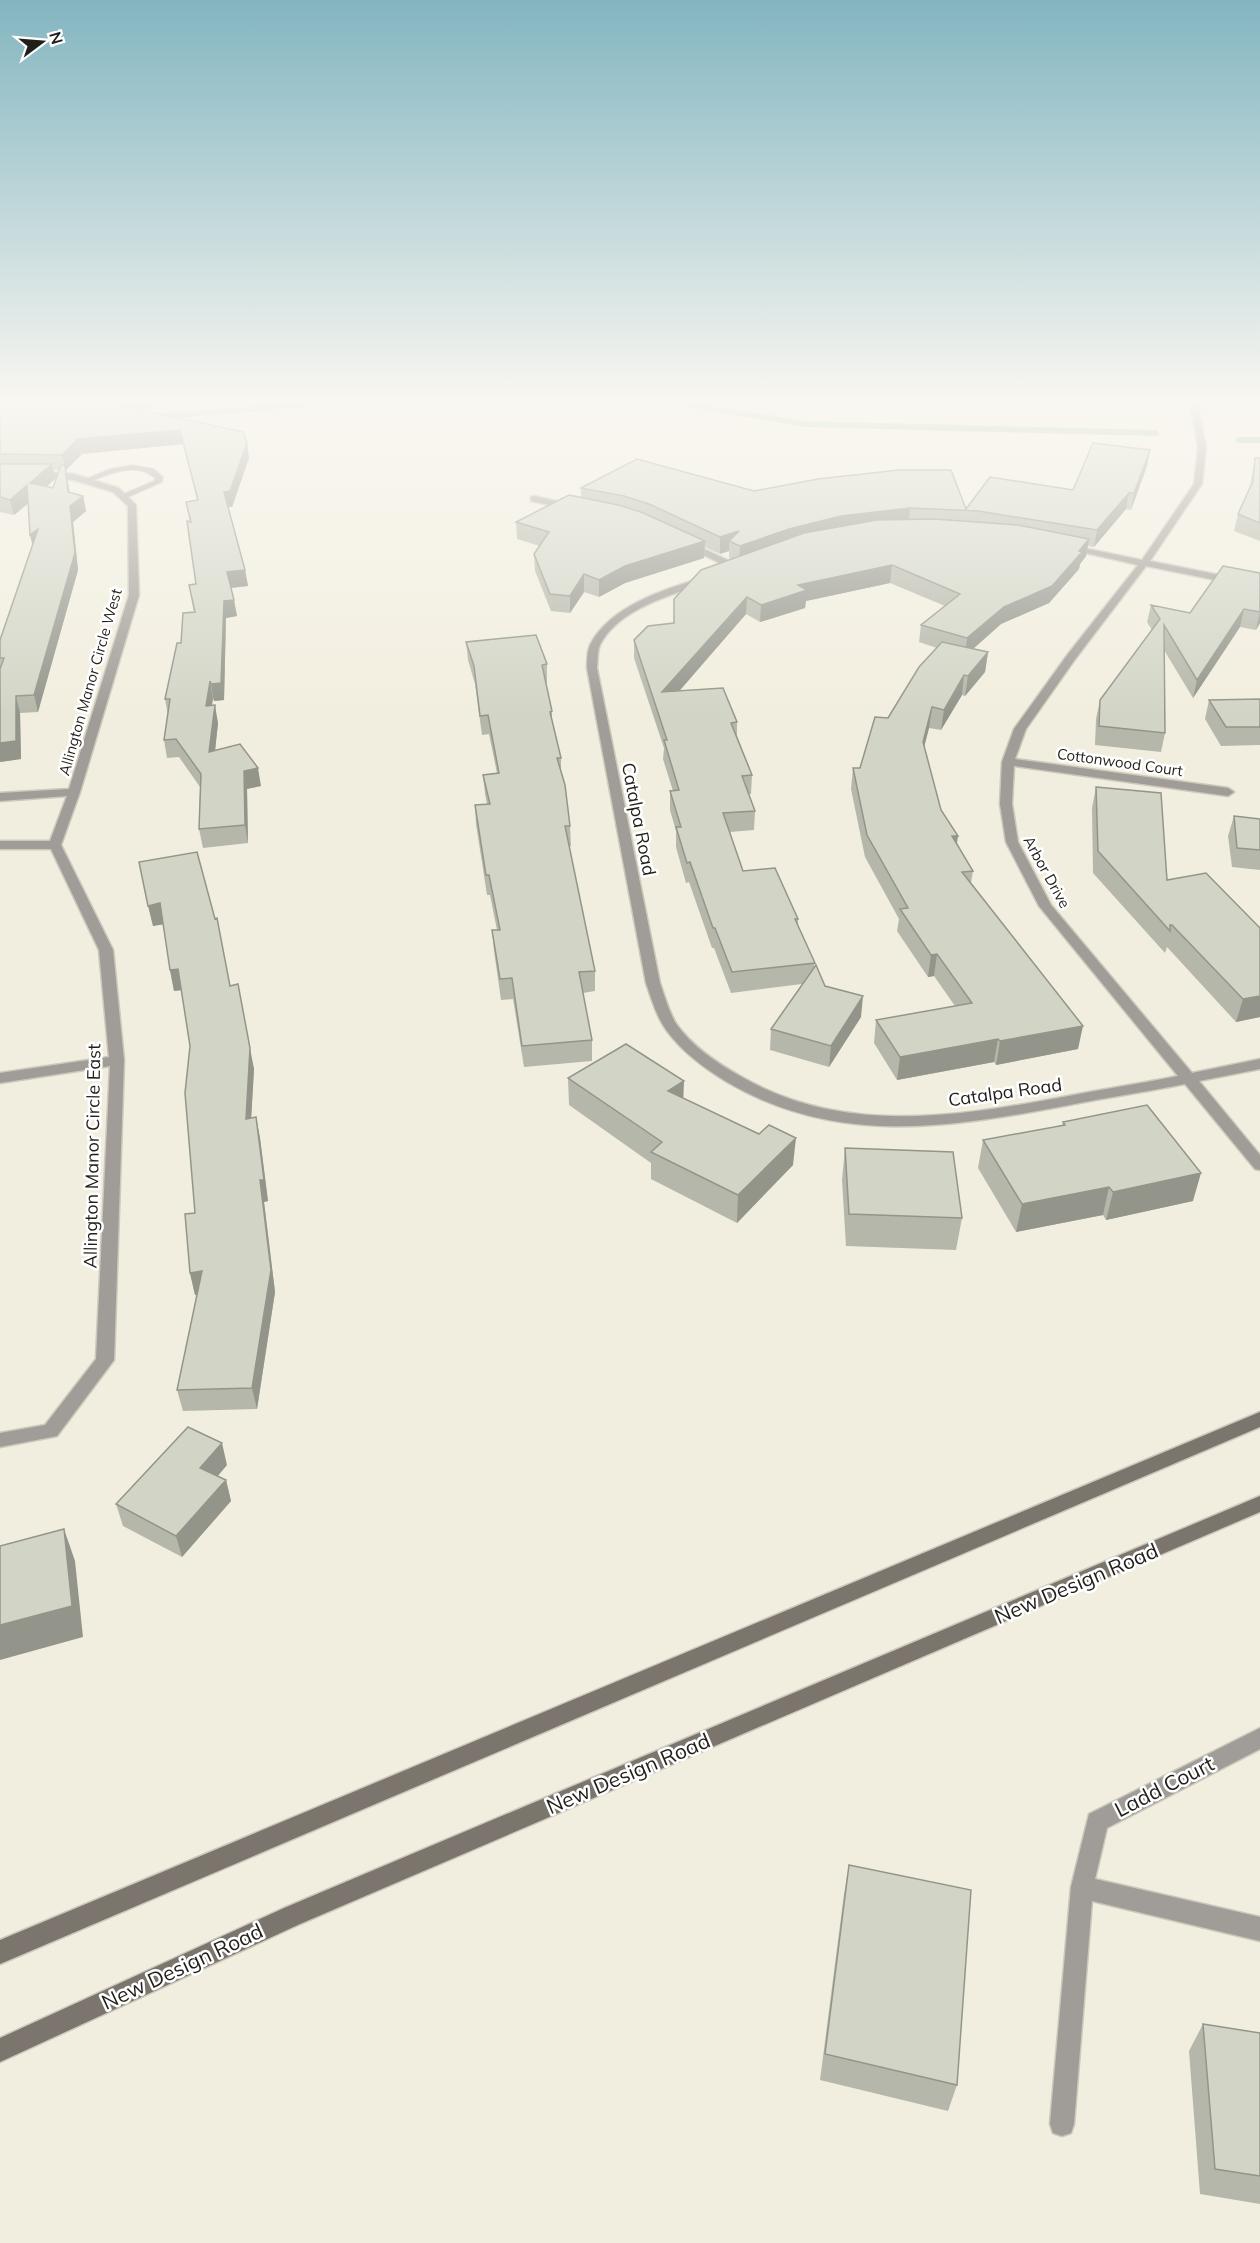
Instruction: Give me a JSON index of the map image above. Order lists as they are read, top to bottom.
{
  "streets": {
    "main road": ["New Design Road"],
    "street": [
      "Allington Manor Circle West",
      "Cottonwood Court",
      "Catalpa Road",
      "Arbor Drive",
      "Allington Manor Circle East",
      "Ladd Court"
    ]
  },
  "crossings": [
    ["Cottonwood Court", "Arbor Drive"],
    ["Catalpa Road", "Arbor Drive"]
  ],
  "north": "right"
}
